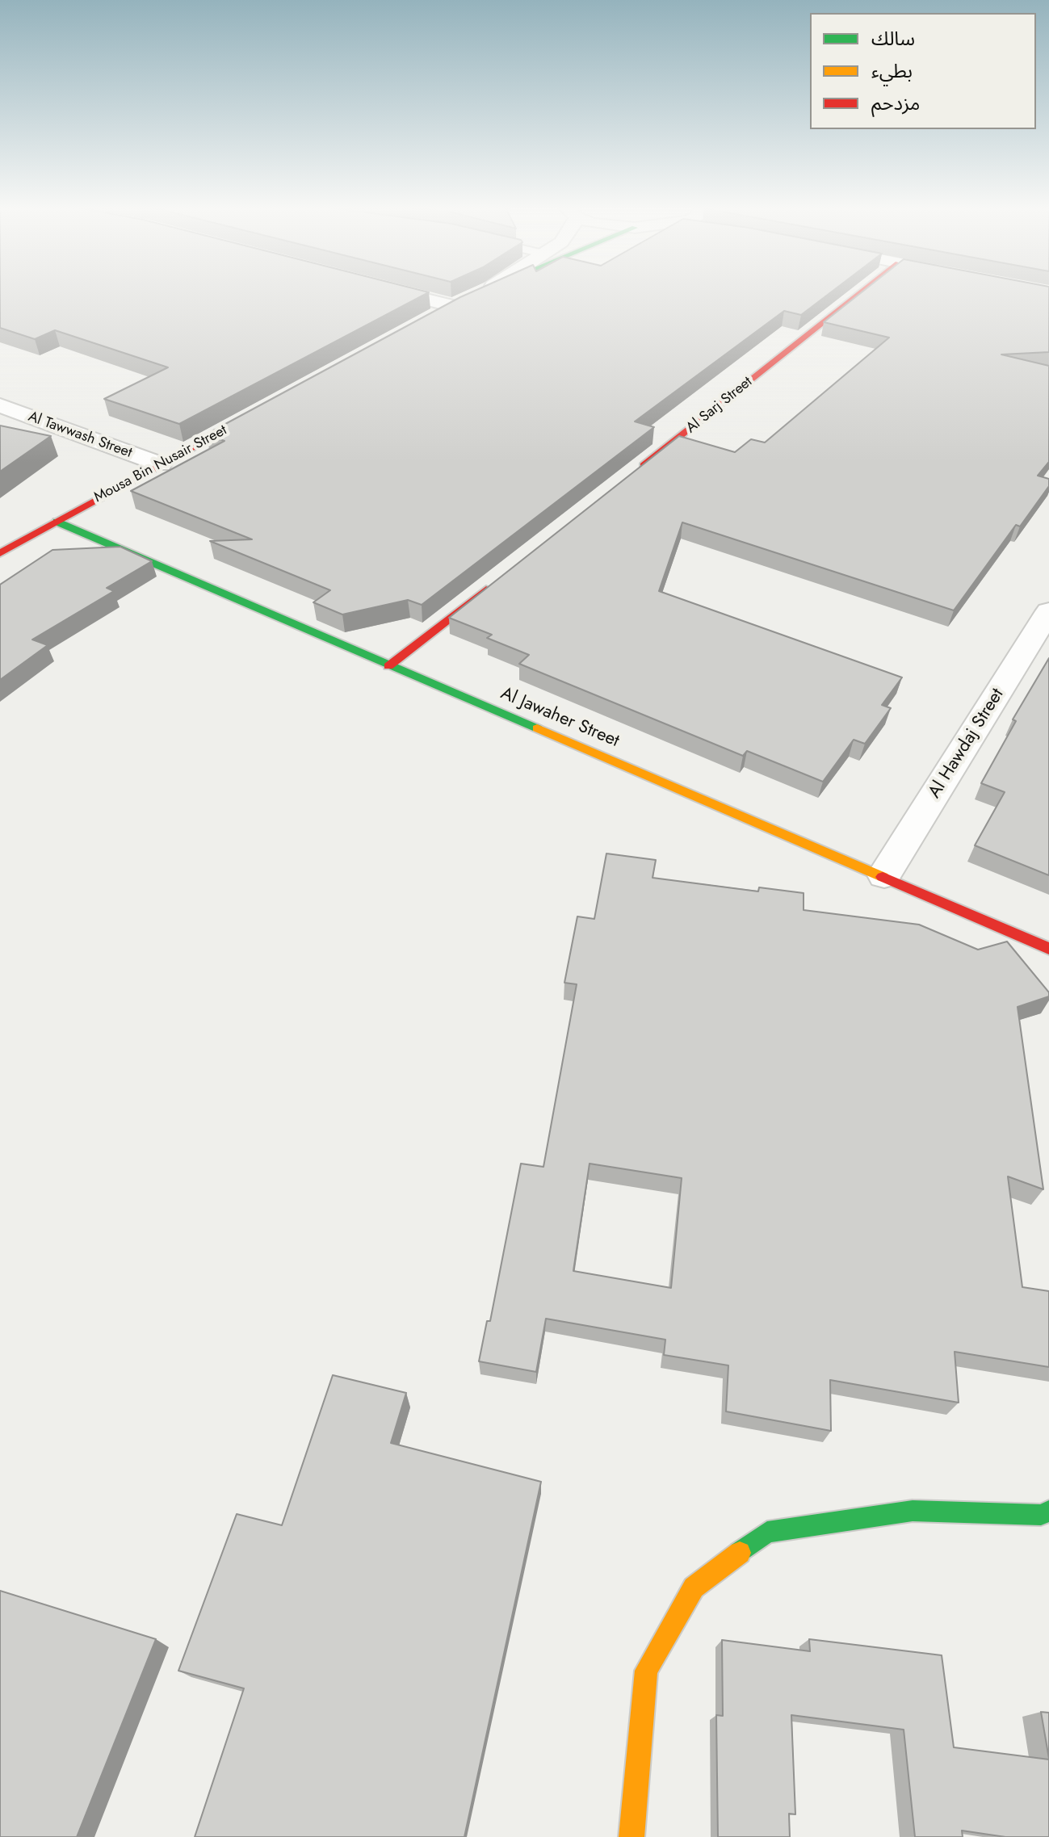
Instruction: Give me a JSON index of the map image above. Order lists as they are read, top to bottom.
{
  "streets": {
    "street": [
      "Al Sarj Street",
      "Al Tawwash Street",
      "Mousa Bin Nusair Street",
      "Al Jawaher Street",
      "Al Hawdaj Street"
    ]
  },
  "crossings": [
    ["Al Tawwash Street", "Mousa Bin Nusair Street"],
    ["Mousa Bin Nusair Street", "Al Jawaher Street"],
    ["Al Jawaher Street", "Al Hawdaj Street"]
  ],
  "legend": ["سالك", "بطيء", "مزدحم"]
}
